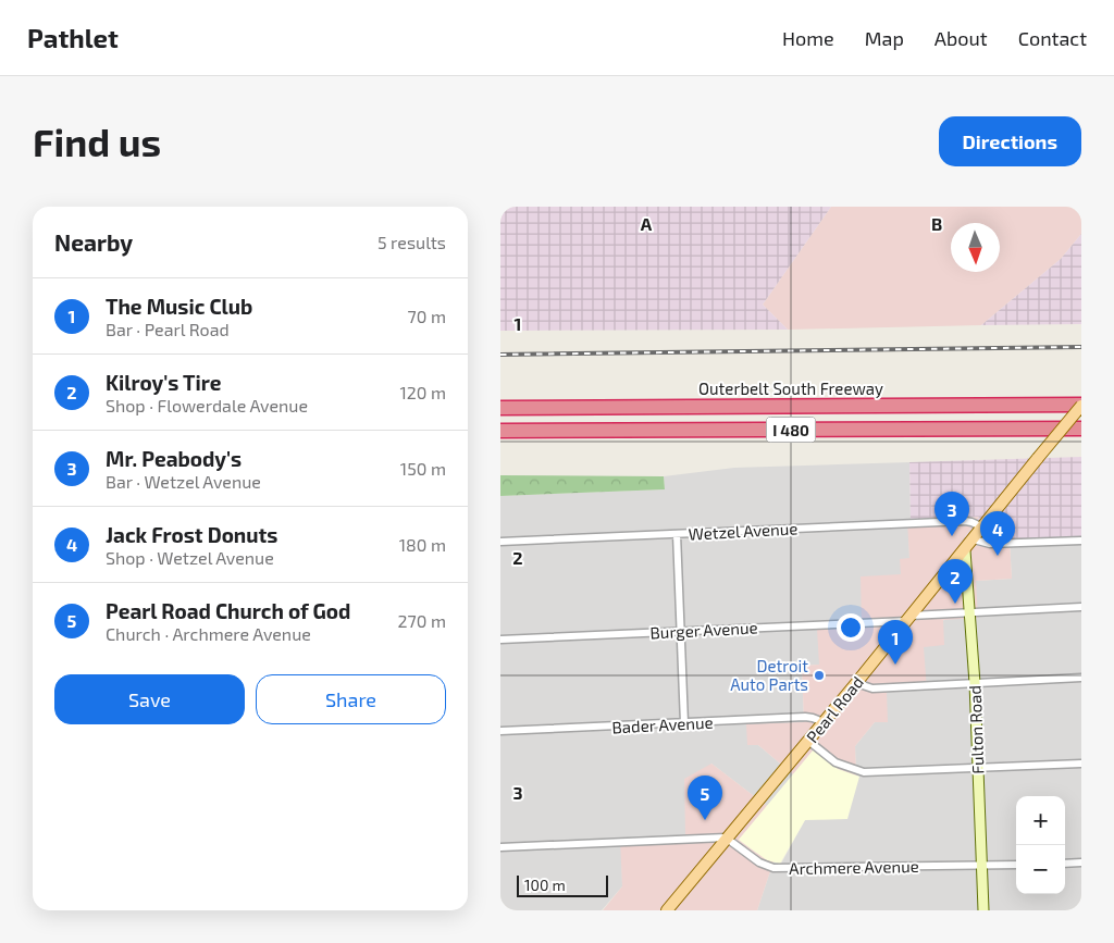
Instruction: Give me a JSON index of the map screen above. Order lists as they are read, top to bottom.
{
  "streets": {
    "highway": ["Outerbelt South Freeway", "I 480"],
    "main road": ["Pearl Road", "Fulton Road"],
    "street": [
      "Wetzel Avenue",
      "Burger Avenue",
      "Bader Avenue",
      "Archmere Avenue"
    ]
  },
  "crossings": [
    ["Outerbelt South Freeway", "Pearl Road"],
    ["Wetzel Avenue", "Pearl Road"],
    ["Burger Avenue", "Pearl Road"],
    ["Burger Avenue", "Fulton Road"],
    ["Pearl Road", "Bader Avenue"],
    ["Pearl Road", "Fulton Road"],
    ["Pearl Road", "Archmere Avenue"],
    ["Fulton Road", "Archmere Avenue"]
  ],
  "places": ["Detroit Auto Parts"],
  "scale_bar": "100 m",
  "north": "bottom",
  "page": {
    "header": "Pathlet",
    "nav": [
      "Home",
      "Map",
      "About",
      "Contact"
    ],
    "buttons": [
      "Directions",
      ["Save", "Share"]
    ],
    "title": "Find us",
    "heading": ["Nearby", "5 results"],
    "list": [
      {
        "mark": "1",
        "name": "The Music Club",
        "note": "Bar · Pearl Road",
        "value": "70 m"
      },
      {
        "mark": "2",
        "name": "Kilroy's Tire",
        "note": "Shop · Flowerdale Avenue",
        "value": "120 m"
      },
      {
        "mark": "3",
        "name": "Mr. Peabody's",
        "note": "Bar · Wetzel Avenue",
        "value": "150 m"
      },
      {
        "mark": "4",
        "name": "Jack Frost Donuts",
        "note": "Shop · Wetzel Avenue",
        "value": "180 m"
      },
      {
        "mark": "5",
        "name": "Pearl Road Church of God",
        "note": "Church · Archmere Avenue",
        "value": "270 m"
      }
    ],
    "pins": [
      "3",
      "4",
      "2",
      "1",
      "5"
    ],
    "map_buttons": ["+", "−"],
    "scale": "100 m"
  },
  "grid": {
    "columns": ["A", "B"],
    "rows": ["1", "2", "3"]
  }
}
